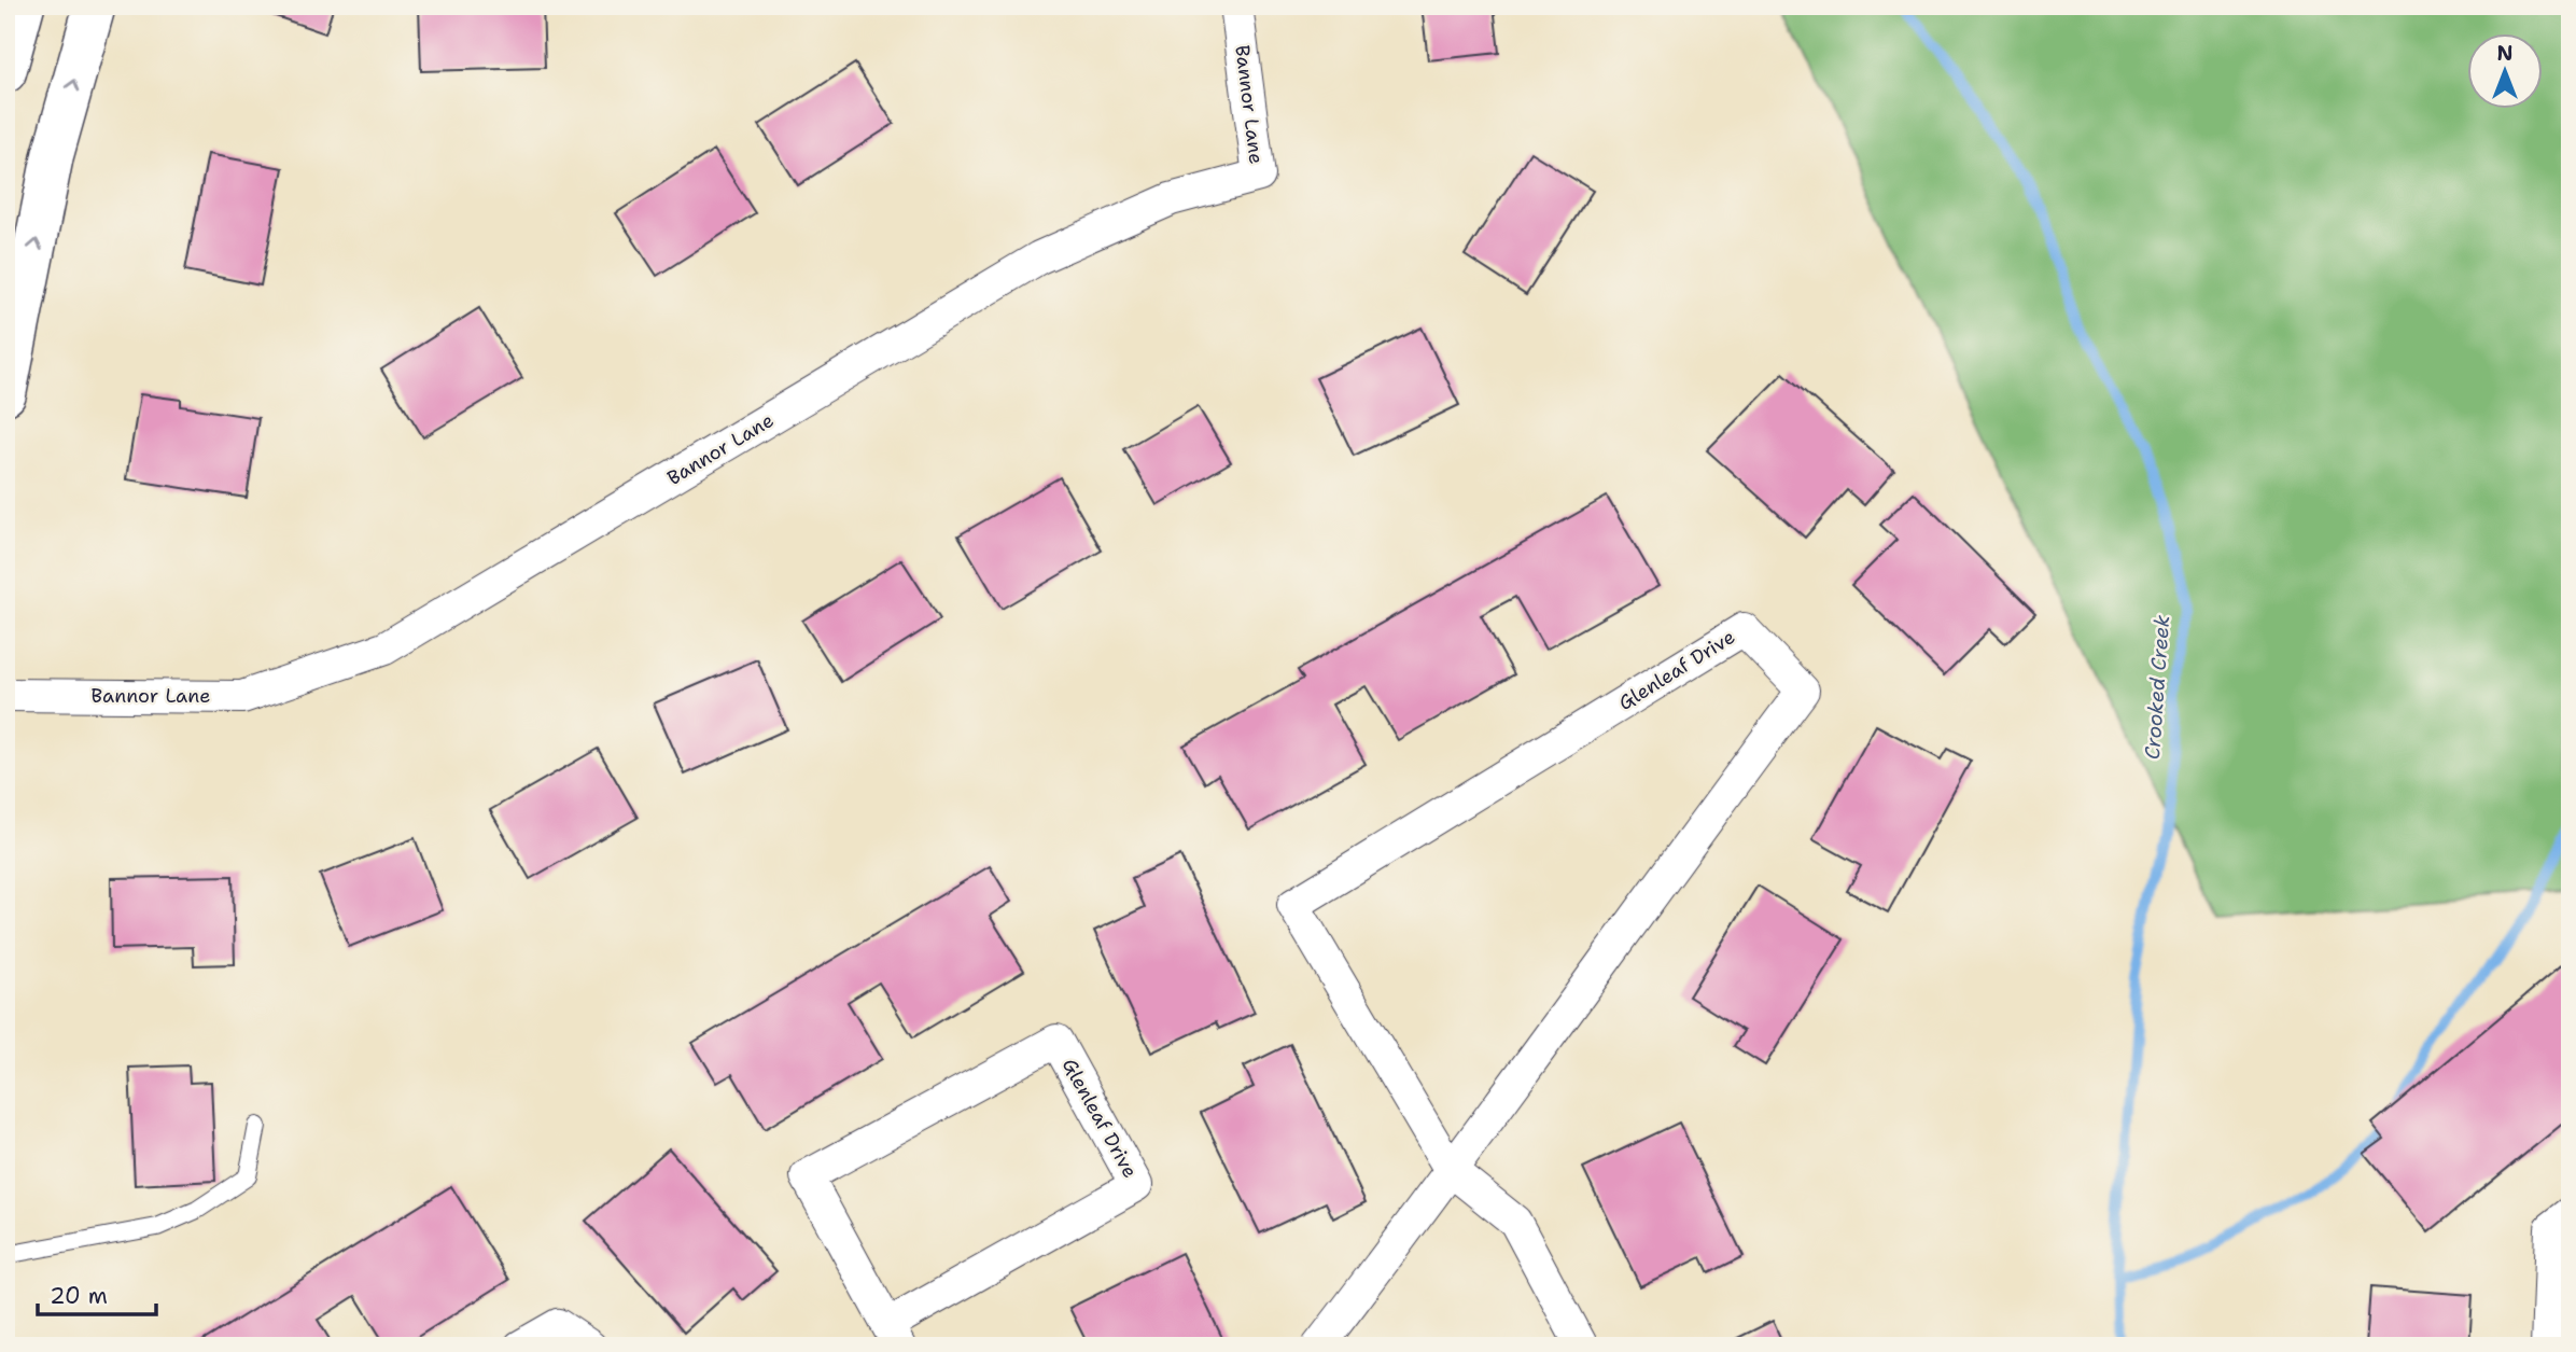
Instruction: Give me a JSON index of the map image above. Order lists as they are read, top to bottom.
{
  "streets": {
    "street": ["Bannor Lane", "Glenleaf Drive"]
  },
  "water": ["Crooked Creek"],
  "scale_bar": "20 m",
  "north": "top"
}
